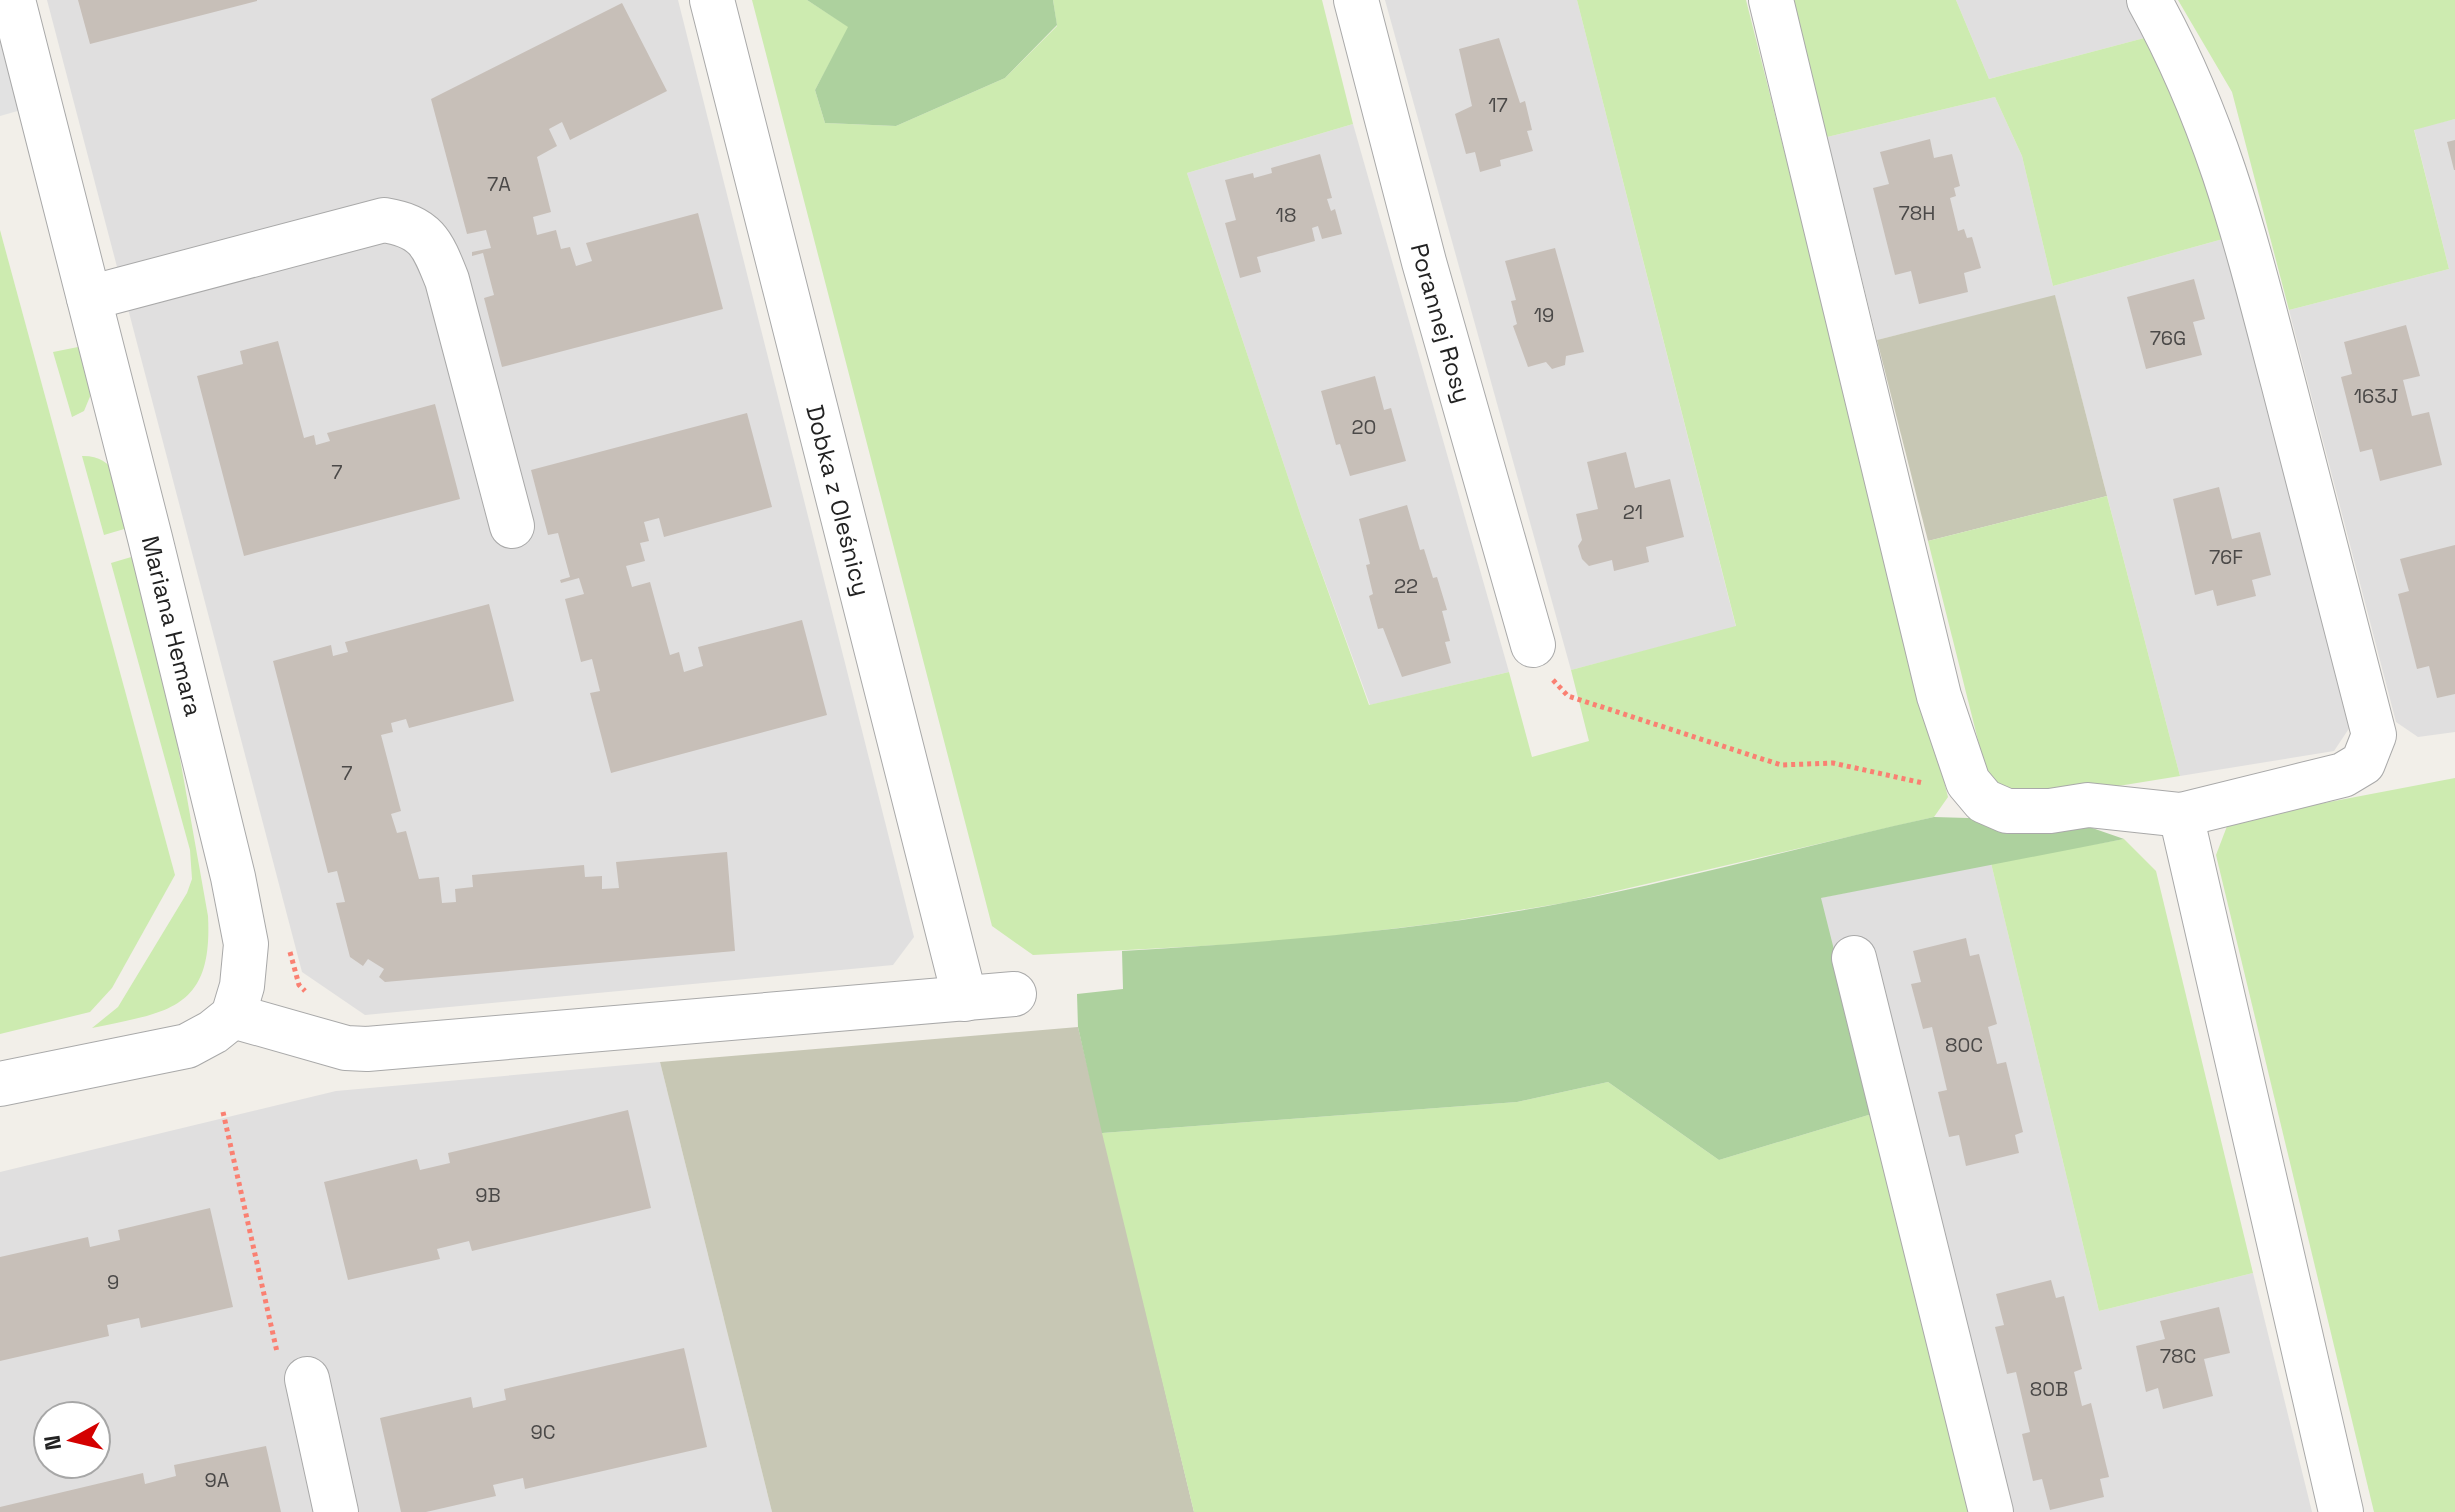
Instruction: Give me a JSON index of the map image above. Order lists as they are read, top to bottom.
{
  "streets": {
    "street": ["Porannej Rosy", "Dobka z Oleśnicy", "Mariana Hemara"]
  },
  "house_numbers": [
    "17",
    "7A",
    "78H",
    "18",
    "19",
    "76G",
    "163J",
    "20",
    "7",
    "21",
    "76F",
    "22",
    "7",
    "80C",
    "9B",
    "9",
    "78C",
    "80B",
    "9C",
    "9A"
  ],
  "north": "left"
}
